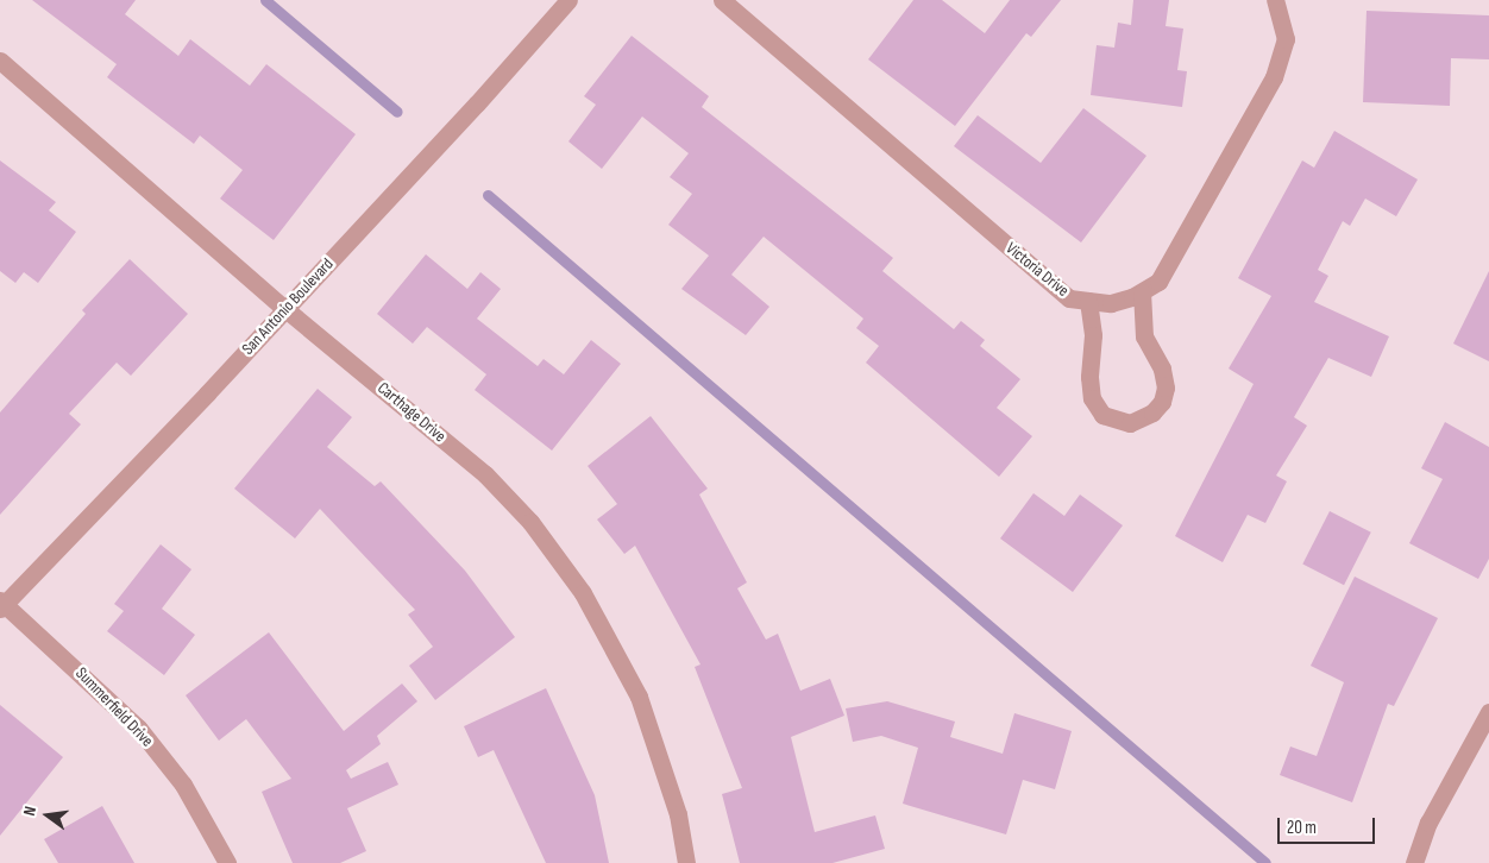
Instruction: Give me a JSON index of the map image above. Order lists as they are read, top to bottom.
{
  "streets": {
    "street": [
      "Victoria Drive",
      "San Antonio Boulevard",
      "Carthage Drive",
      "Summerfield Drive"
    ]
  },
  "crossings": [
    ["San Antonio Boulevard", "Carthage Drive"],
    ["San Antonio Boulevard", "Summerfield Drive"]
  ],
  "scale_bar": "20 m",
  "north": "left"
}
